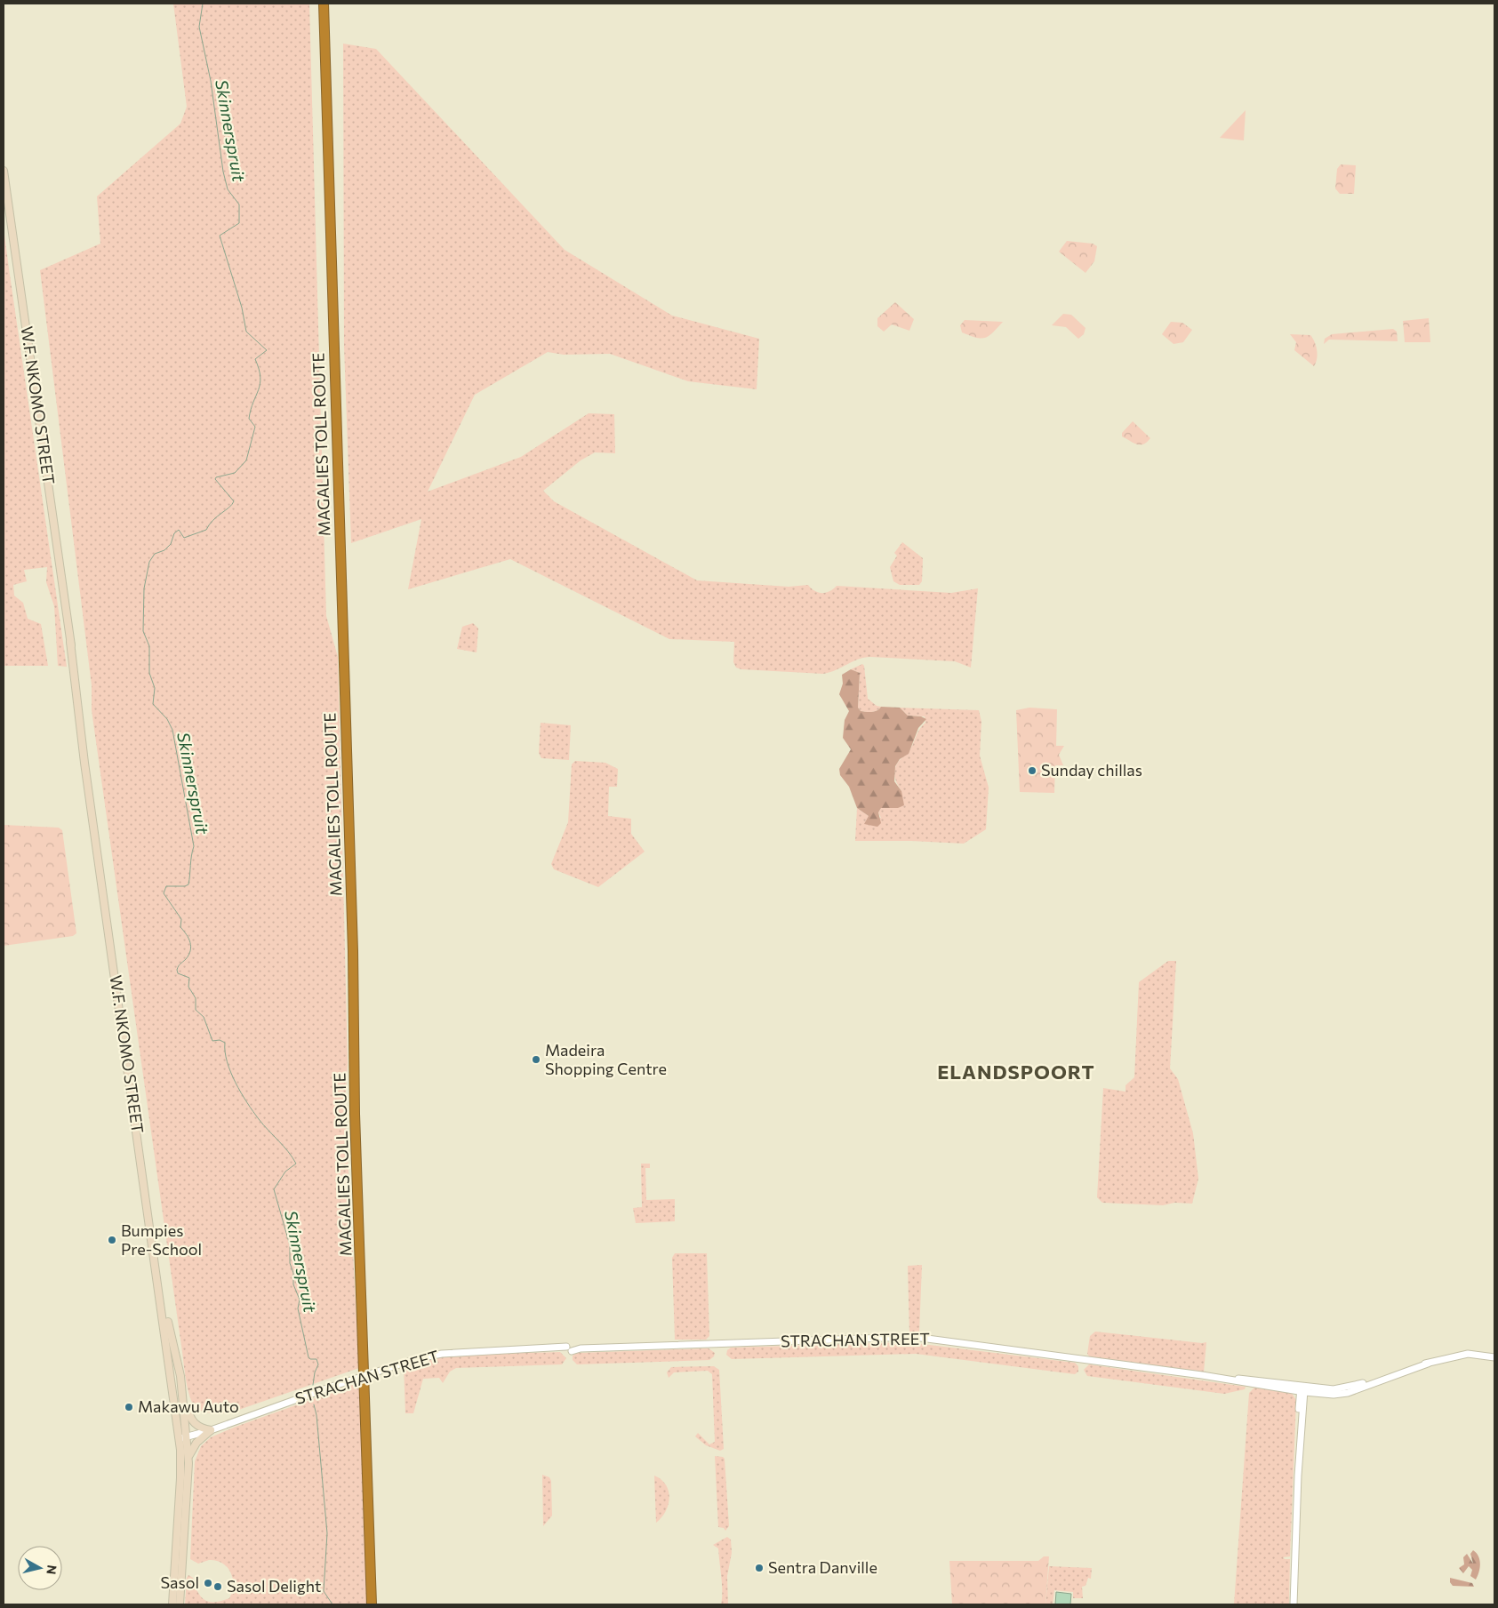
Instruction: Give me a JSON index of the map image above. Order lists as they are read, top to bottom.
{
  "streets": {
    "highway": ["MAGALIES TOLL ROUTE"],
    "main road": ["W.F. NKOMO STREET"],
    "street": ["STRACHAN STREET"]
  },
  "crossings": [
    ["W.F. NKOMO STREET", "STRACHAN STREET"]
  ],
  "districts": ["ELANDSPOORT"],
  "water": ["Skinnerspruit"],
  "places": [
    "Sunday chillas",
    "Madeira Shopping Centre",
    "Bumpies Pre-School",
    "Makawu Auto",
    "Sentra Danville",
    "Sasol",
    "Sasol Delight"
  ],
  "north": "right"
}
